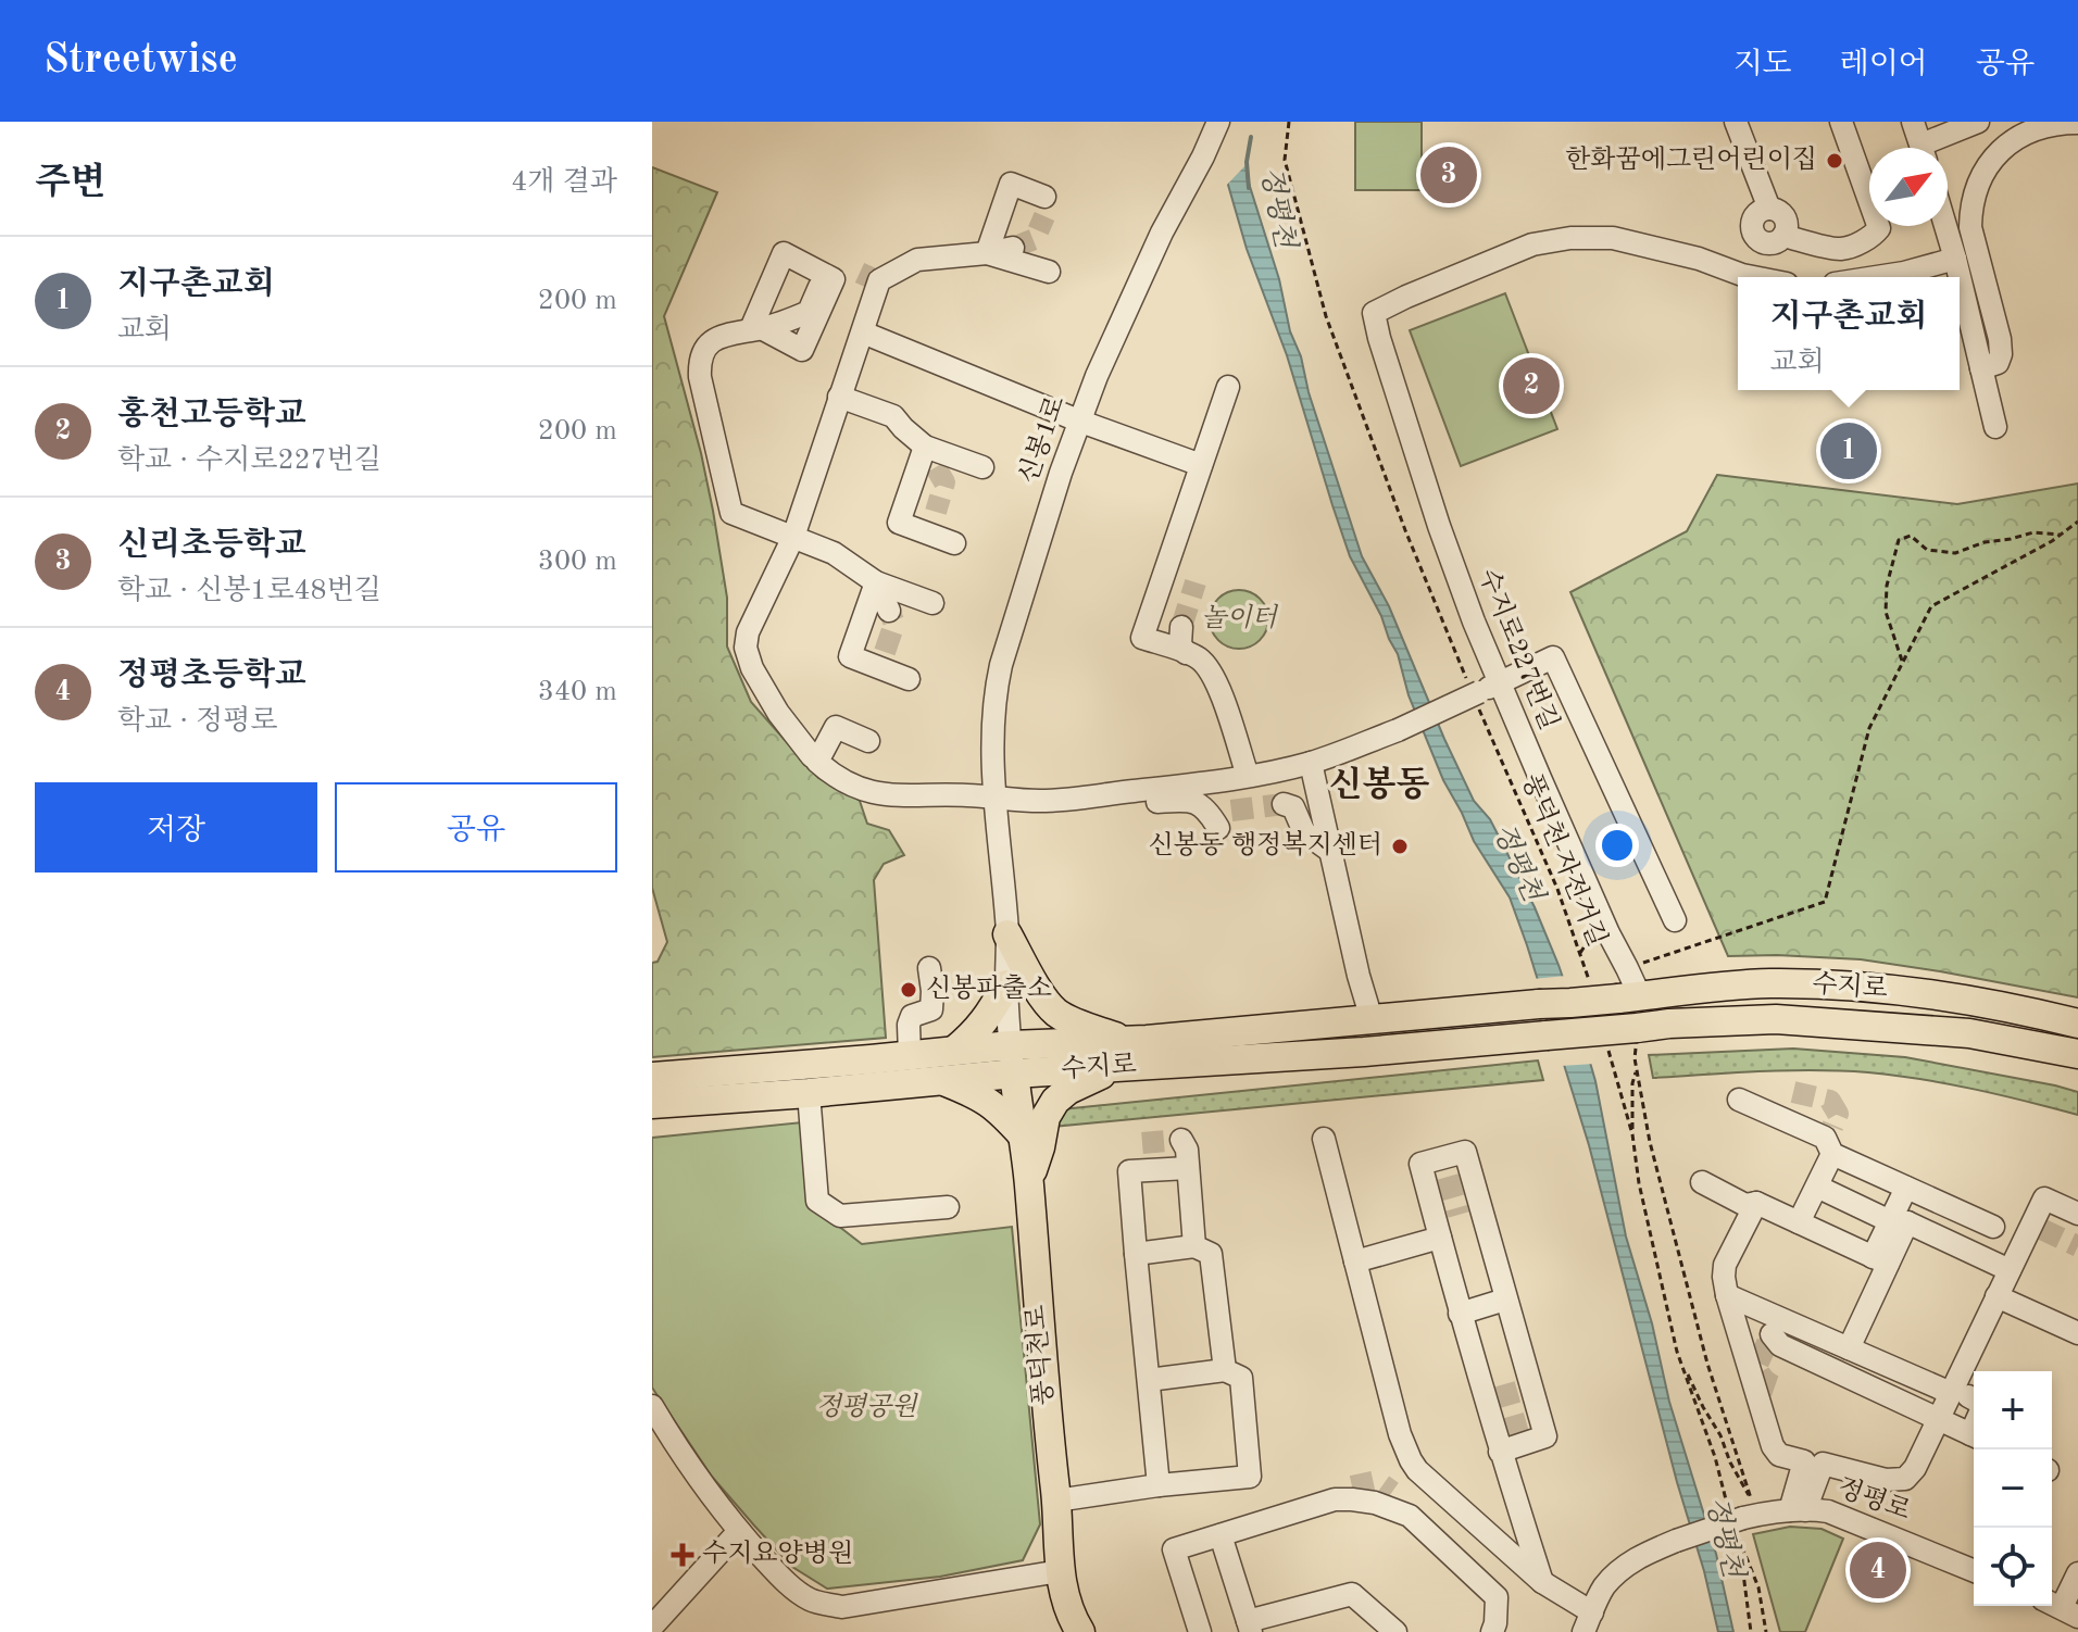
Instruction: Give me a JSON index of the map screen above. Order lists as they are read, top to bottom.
{
  "streets": {
    "main road": ["수지로", "풍덕천로"],
    "street": ["신봉1로", "수지로227번길", "정평로"],
    "path": ["풍덕천 자전거길"]
  },
  "crossings": [
    ["신봉1로", "수지로"],
    ["신봉1로", "풍덕천로"],
    ["수지로227번길", "풍덕천 자전거길"],
    ["수지로227번길", "수지로"],
    ["풍덕천 자전거길", "수지로"],
    ["수지로", "풍덕천로"]
  ],
  "districts": ["신봉동"],
  "water": ["정평천"],
  "parks": ["놀이터", "정평공원"],
  "places": {
    "other": ["한화꿈에그린어린이집", "신봉동 행정복지센터", "신봉파출소"],
    "health": ["수지요양병원"]
  },
  "north": "top right",
  "page": {
    "header": "Streetwise",
    "nav": ["지도", "레이어", "공유"],
    "heading": ["주변", "4개 결과"],
    "pins": [
      "3",
      "2",
      "1",
      "4"
    ],
    "list": [
      {
        "mark": "1",
        "name": "지구촌교회",
        "note": "교회",
        "value": "200 m"
      },
      {
        "mark": "2",
        "name": "홍천고등학교",
        "note": "학교 · 수지로227번길",
        "value": "200 m"
      },
      {
        "mark": "3",
        "name": "신리초등학교",
        "note": "학교 · 신봉1로48번길",
        "value": "300 m"
      },
      {
        "mark": "4",
        "name": "정평초등학교",
        "note": "학교 · 정평로",
        "value": "340 m"
      }
    ],
    "popup": ["지구촌교회", "교회"],
    "buttons": ["저장", "공유"],
    "map_buttons": ["+", "−"]
  }
}
